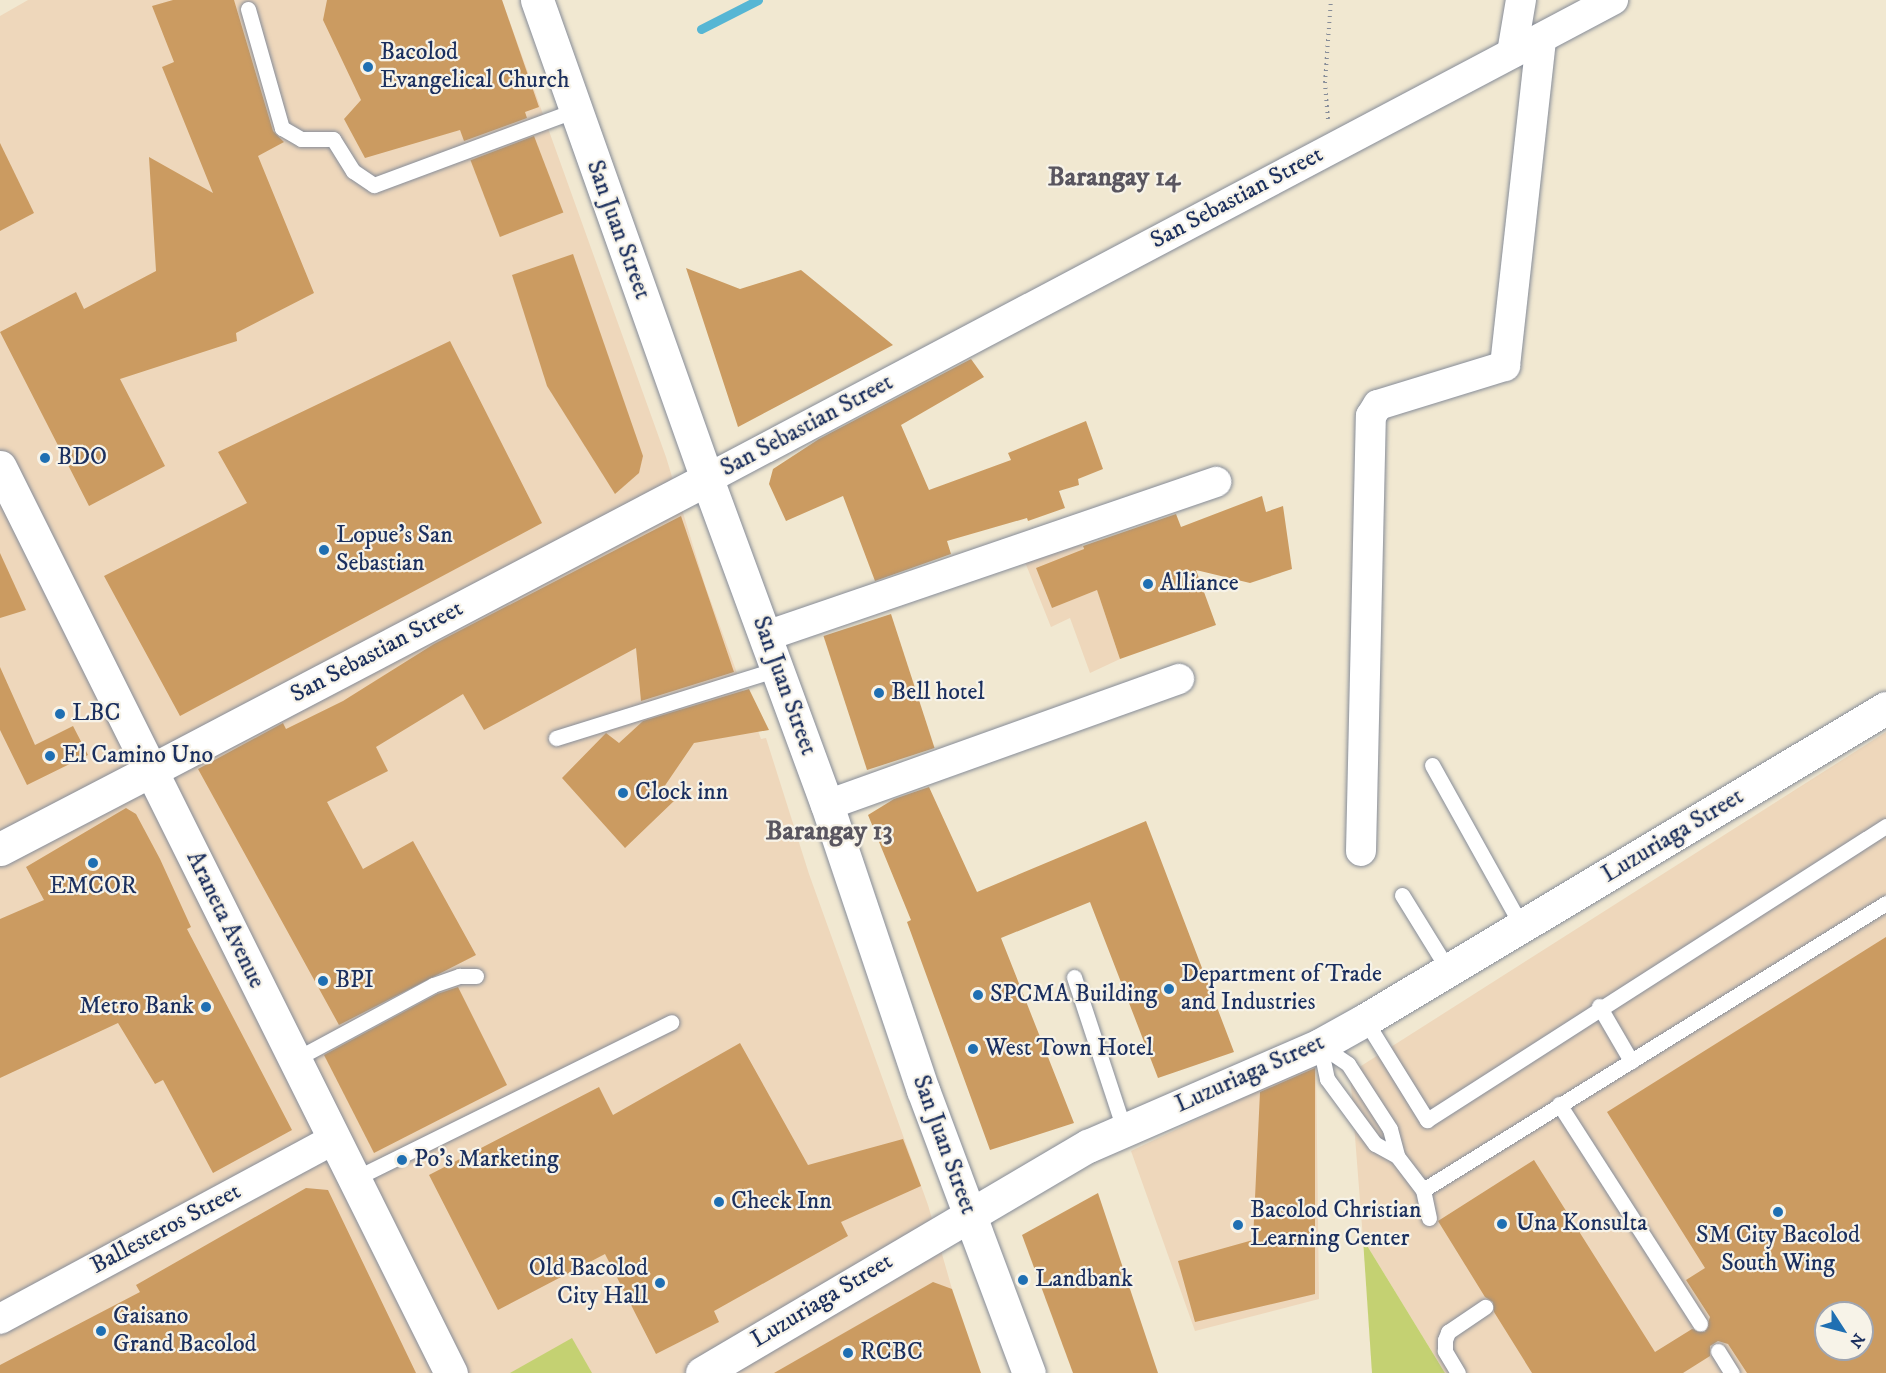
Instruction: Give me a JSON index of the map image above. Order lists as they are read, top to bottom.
{
  "streets": {
    "main road": [
      "San Sebastian Street",
      "San Juan Street",
      "Luzuriaga Street",
      "Araneta Avenue"
    ],
    "street": ["Ballesteros Street"]
  },
  "crossings": [
    ["San Sebastian Street", "San Juan Street"],
    ["San Sebastian Street", "Araneta Avenue"],
    ["San Juan Street", "Luzuriaga Street"],
    ["Araneta Avenue", "Ballesteros Street"]
  ],
  "districts": ["Barangay 14", "Barangay 13"],
  "places": [
    "Bacolod Evangelical Church",
    "BDO",
    "Lopue's San Sebastian",
    "Alliance",
    "Bell hotel",
    "LBC",
    "El Camino Uno",
    "Clock inn",
    "EMCOR",
    "BPI",
    "Department of Trade and Industries",
    "SPCMA Building",
    "Metro Bank",
    "West Town Hotel",
    "Po's Marketing",
    "Check Inn",
    "SM City Bacolod South Wing",
    "Una Konsulta",
    "Bacolod Christian Learning Center",
    "Landbank",
    "Old Bacolod City Hall",
    "Gaisano Grand Bacolod",
    "RCBC"
  ],
  "north": "bottom right"
}
